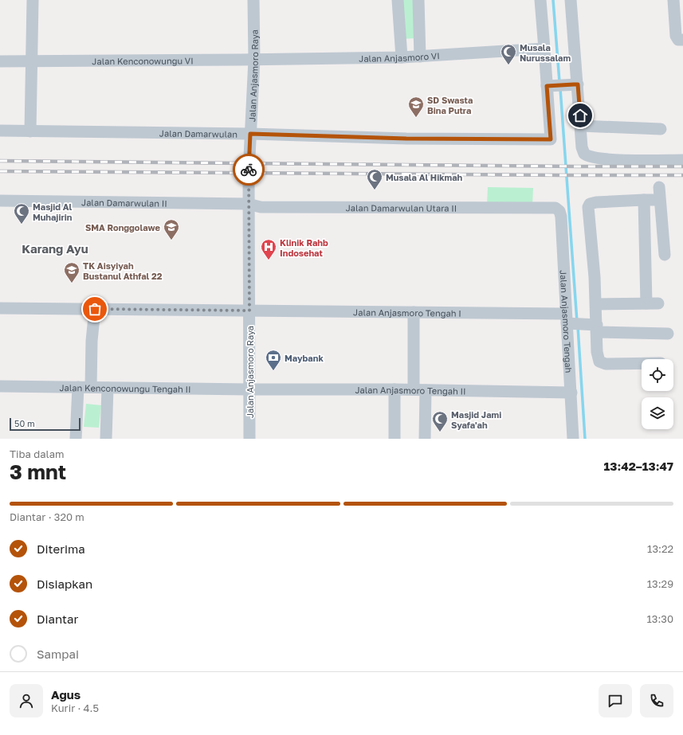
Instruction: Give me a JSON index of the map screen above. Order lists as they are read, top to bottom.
{
  "streets": {
    "street": [
      "Jalan Anjasmoro VI",
      "Jalan Kenconowungu VI",
      "Jalan Anjasmoro Raya",
      "Jalan Damarwulan",
      "Jalan Damarwulan II",
      "Jalan Damarwulan Utara II",
      "Jalan Anjasmoro Tengah I",
      "Jalan Anjasmoro Tengah",
      "Jalan Kenconowungu Tengah II",
      "Jalan Anjasmoro Tengah II"
    ]
  },
  "crossings": [
    ["Jalan Anjasmoro VI", "Jalan Kenconowungu VI"],
    ["Jalan Anjasmoro VI", "Jalan Anjasmoro Raya"],
    ["Jalan Kenconowungu VI", "Jalan Anjasmoro Raya"],
    ["Jalan Anjasmoro Raya", "Jalan Damarwulan"],
    ["Jalan Anjasmoro Raya", "Jalan Damarwulan II"],
    ["Jalan Anjasmoro Raya", "Jalan Damarwulan Utara II"],
    ["Jalan Anjasmoro Raya", "Jalan Anjasmoro Tengah I"],
    ["Jalan Anjasmoro Raya", "Jalan Kenconowungu Tengah II"],
    ["Jalan Anjasmoro Raya", "Jalan Anjasmoro Tengah II"],
    ["Jalan Damarwulan II", "Jalan Damarwulan Utara II"],
    ["Jalan Damarwulan Utara II", "Jalan Anjasmoro Tengah"],
    ["Jalan Anjasmoro Tengah I", "Jalan Anjasmoro Tengah"],
    ["Jalan Anjasmoro Tengah", "Jalan Anjasmoro Tengah II"],
    ["Jalan Kenconowungu Tengah II", "Jalan Anjasmoro Tengah II"]
  ],
  "districts": ["Karang Ayu"],
  "places": {
    "mosque": [
      "Musala Nurussalam",
      "Musala Al Hikmah",
      "Masjid Al Muhajirin",
      "Masjid Jami Syafa'ah"
    ],
    "school or university": ["SD Swasta Bina Putra", "SMA Ronggolawe", "TK Aisyiyah Bustanul Athfal 22"],
    "hospital": ["Klinik Rahb Indosehat"],
    "bank": ["Maybank"]
  },
  "scale_bar": "50 m",
  "page": {
    "scale": "50 m",
    "heading": ["3 mnt", "Tiba dalam", "13:42–13:47"],
    "panel": ["Agus", "Kurir · 4.5"],
    "bar": "Diantar · 320 m",
    "list": [
      ["Diterima", "13:22"],
      ["Disiapkan", "13:29"],
      ["Diantar", "13:30"],
      "Sampai"
    ]
  }
}
